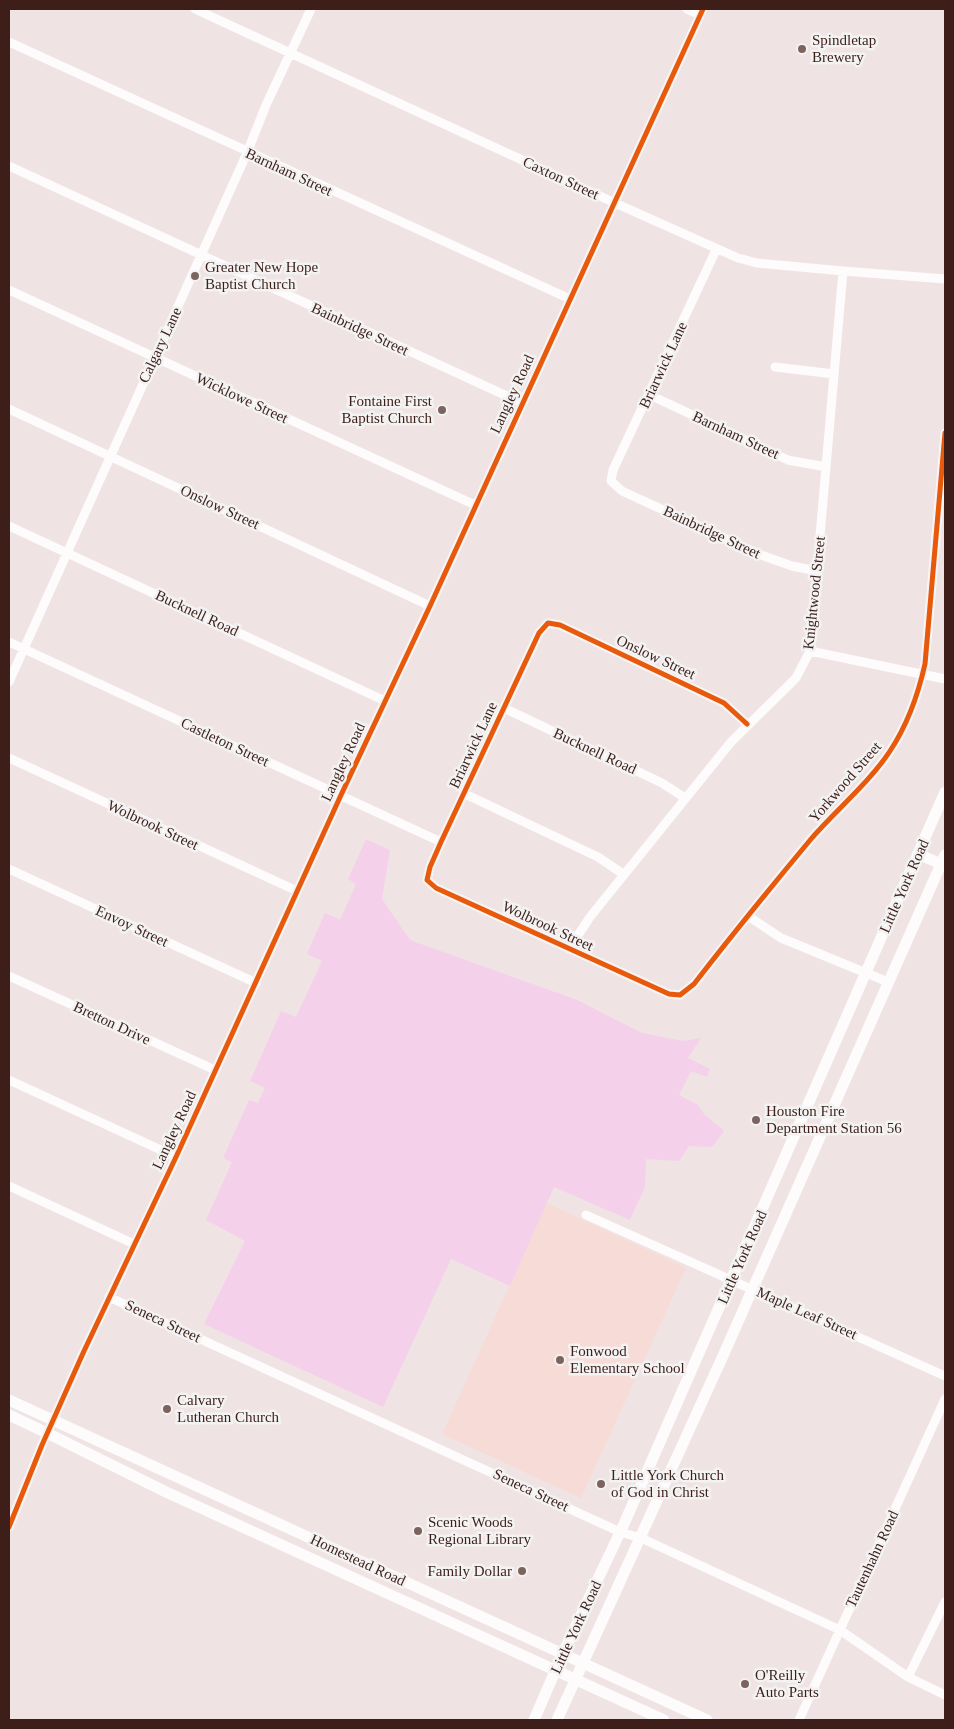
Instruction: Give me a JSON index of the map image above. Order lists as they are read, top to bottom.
{
  "streets": {
    "main road": ["Little York Road", "Homestead Road"],
    "street": [
      "Barnham Street",
      "Caxton Street",
      "Bainbridge Street",
      "Calgary Lane",
      "Briarwick Lane",
      "Langley Road",
      "Wicklowe Street",
      "Onslow Street",
      "Knightwood Street",
      "Bucknell Road",
      "Castleton Street",
      "Yorkwood Street",
      "Wolbrook Street",
      "Envoy Street",
      "Bretton Drive",
      "Maple Leaf Street",
      "Seneca Street",
      "Tautenhahn Road"
    ]
  },
  "crossings": [
    ["Barnham Street", "Calgary Lane"],
    ["Barnham Street", "Briarwick Lane"],
    ["Barnham Street", "Langley Road"],
    ["Barnham Street", "Knightwood Street"],
    ["Caxton Street", "Calgary Lane"],
    ["Caxton Street", "Briarwick Lane"],
    ["Caxton Street", "Langley Road"],
    ["Caxton Street", "Knightwood Street"],
    ["Bainbridge Street", "Calgary Lane"],
    ["Bainbridge Street", "Briarwick Lane"],
    ["Bainbridge Street", "Langley Road"],
    ["Bainbridge Street", "Knightwood Street"],
    ["Calgary Lane", "Wicklowe Street"],
    ["Calgary Lane", "Onslow Street"],
    ["Calgary Lane", "Bucknell Road"],
    ["Calgary Lane", "Castleton Street"],
    ["Briarwick Lane", "Onslow Street"],
    ["Briarwick Lane", "Bucknell Road"],
    ["Briarwick Lane", "Castleton Street"],
    ["Briarwick Lane", "Wolbrook Street"],
    ["Langley Road", "Wicklowe Street"],
    ["Langley Road", "Onslow Street"],
    ["Langley Road", "Bucknell Road"],
    ["Langley Road", "Castleton Street"],
    ["Langley Road", "Wolbrook Street"],
    ["Langley Road", "Envoy Street"],
    ["Langley Road", "Bretton Drive"],
    ["Langley Road", "Seneca Street"],
    ["Langley Road", "Homestead Road"],
    ["Onslow Street", "Knightwood Street"],
    ["Knightwood Street", "Bucknell Road"],
    ["Knightwood Street", "Wolbrook Street"],
    ["Yorkwood Street", "Wolbrook Street"],
    ["Little York Road", "Maple Leaf Street"],
    ["Little York Road", "Seneca Street"],
    ["Little York Road", "Homestead Road"],
    ["Seneca Street", "Tautenhahn Road"]
  ],
  "places": [
    "Spindletap Brewery",
    "Greater New Hope Baptist Church",
    "Fontaine First Baptist Church",
    "Houston Fire Department Station 56",
    "Fonwood Elementary School",
    "Calvary Lutheran Church",
    "Little York Church of God in Christ",
    "Scenic Woods Regional Library",
    "Family Dollar",
    "O'Reilly Auto Parts"
  ]
}
